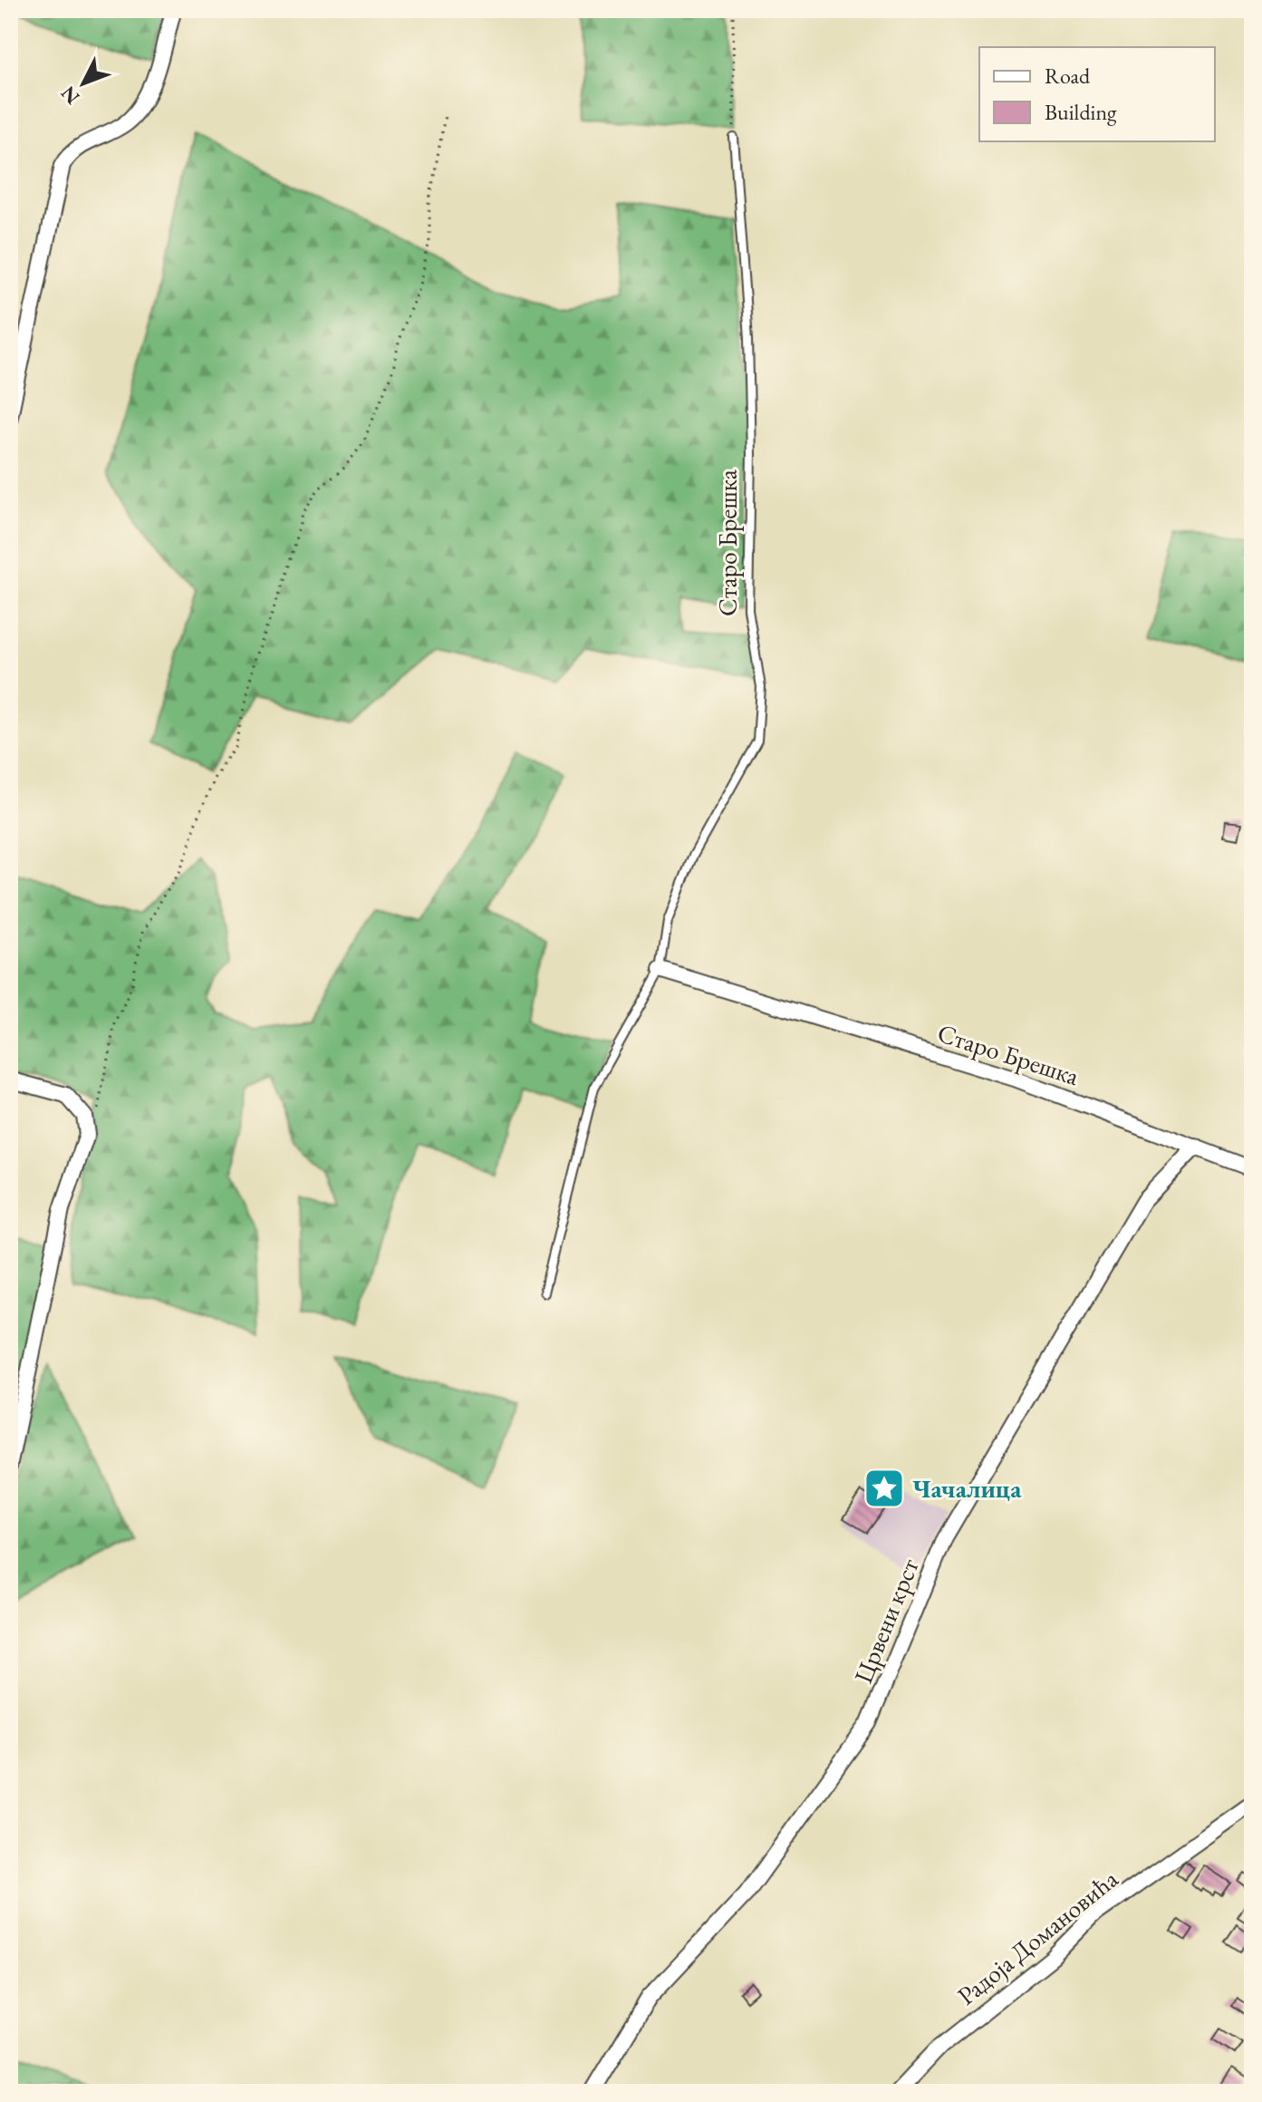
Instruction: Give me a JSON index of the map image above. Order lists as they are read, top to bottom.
{
  "streets": {
    "street": ["Старо Брешка", "Црвени крст", "Радоја Домановића"]
  },
  "crossings": [
    ["Старо Брешка", "Црвени крст"]
  ],
  "places": {
    "place": ["Чачалица"]
  },
  "legend": ["Road", "Building"],
  "north": "bottom left"
}
